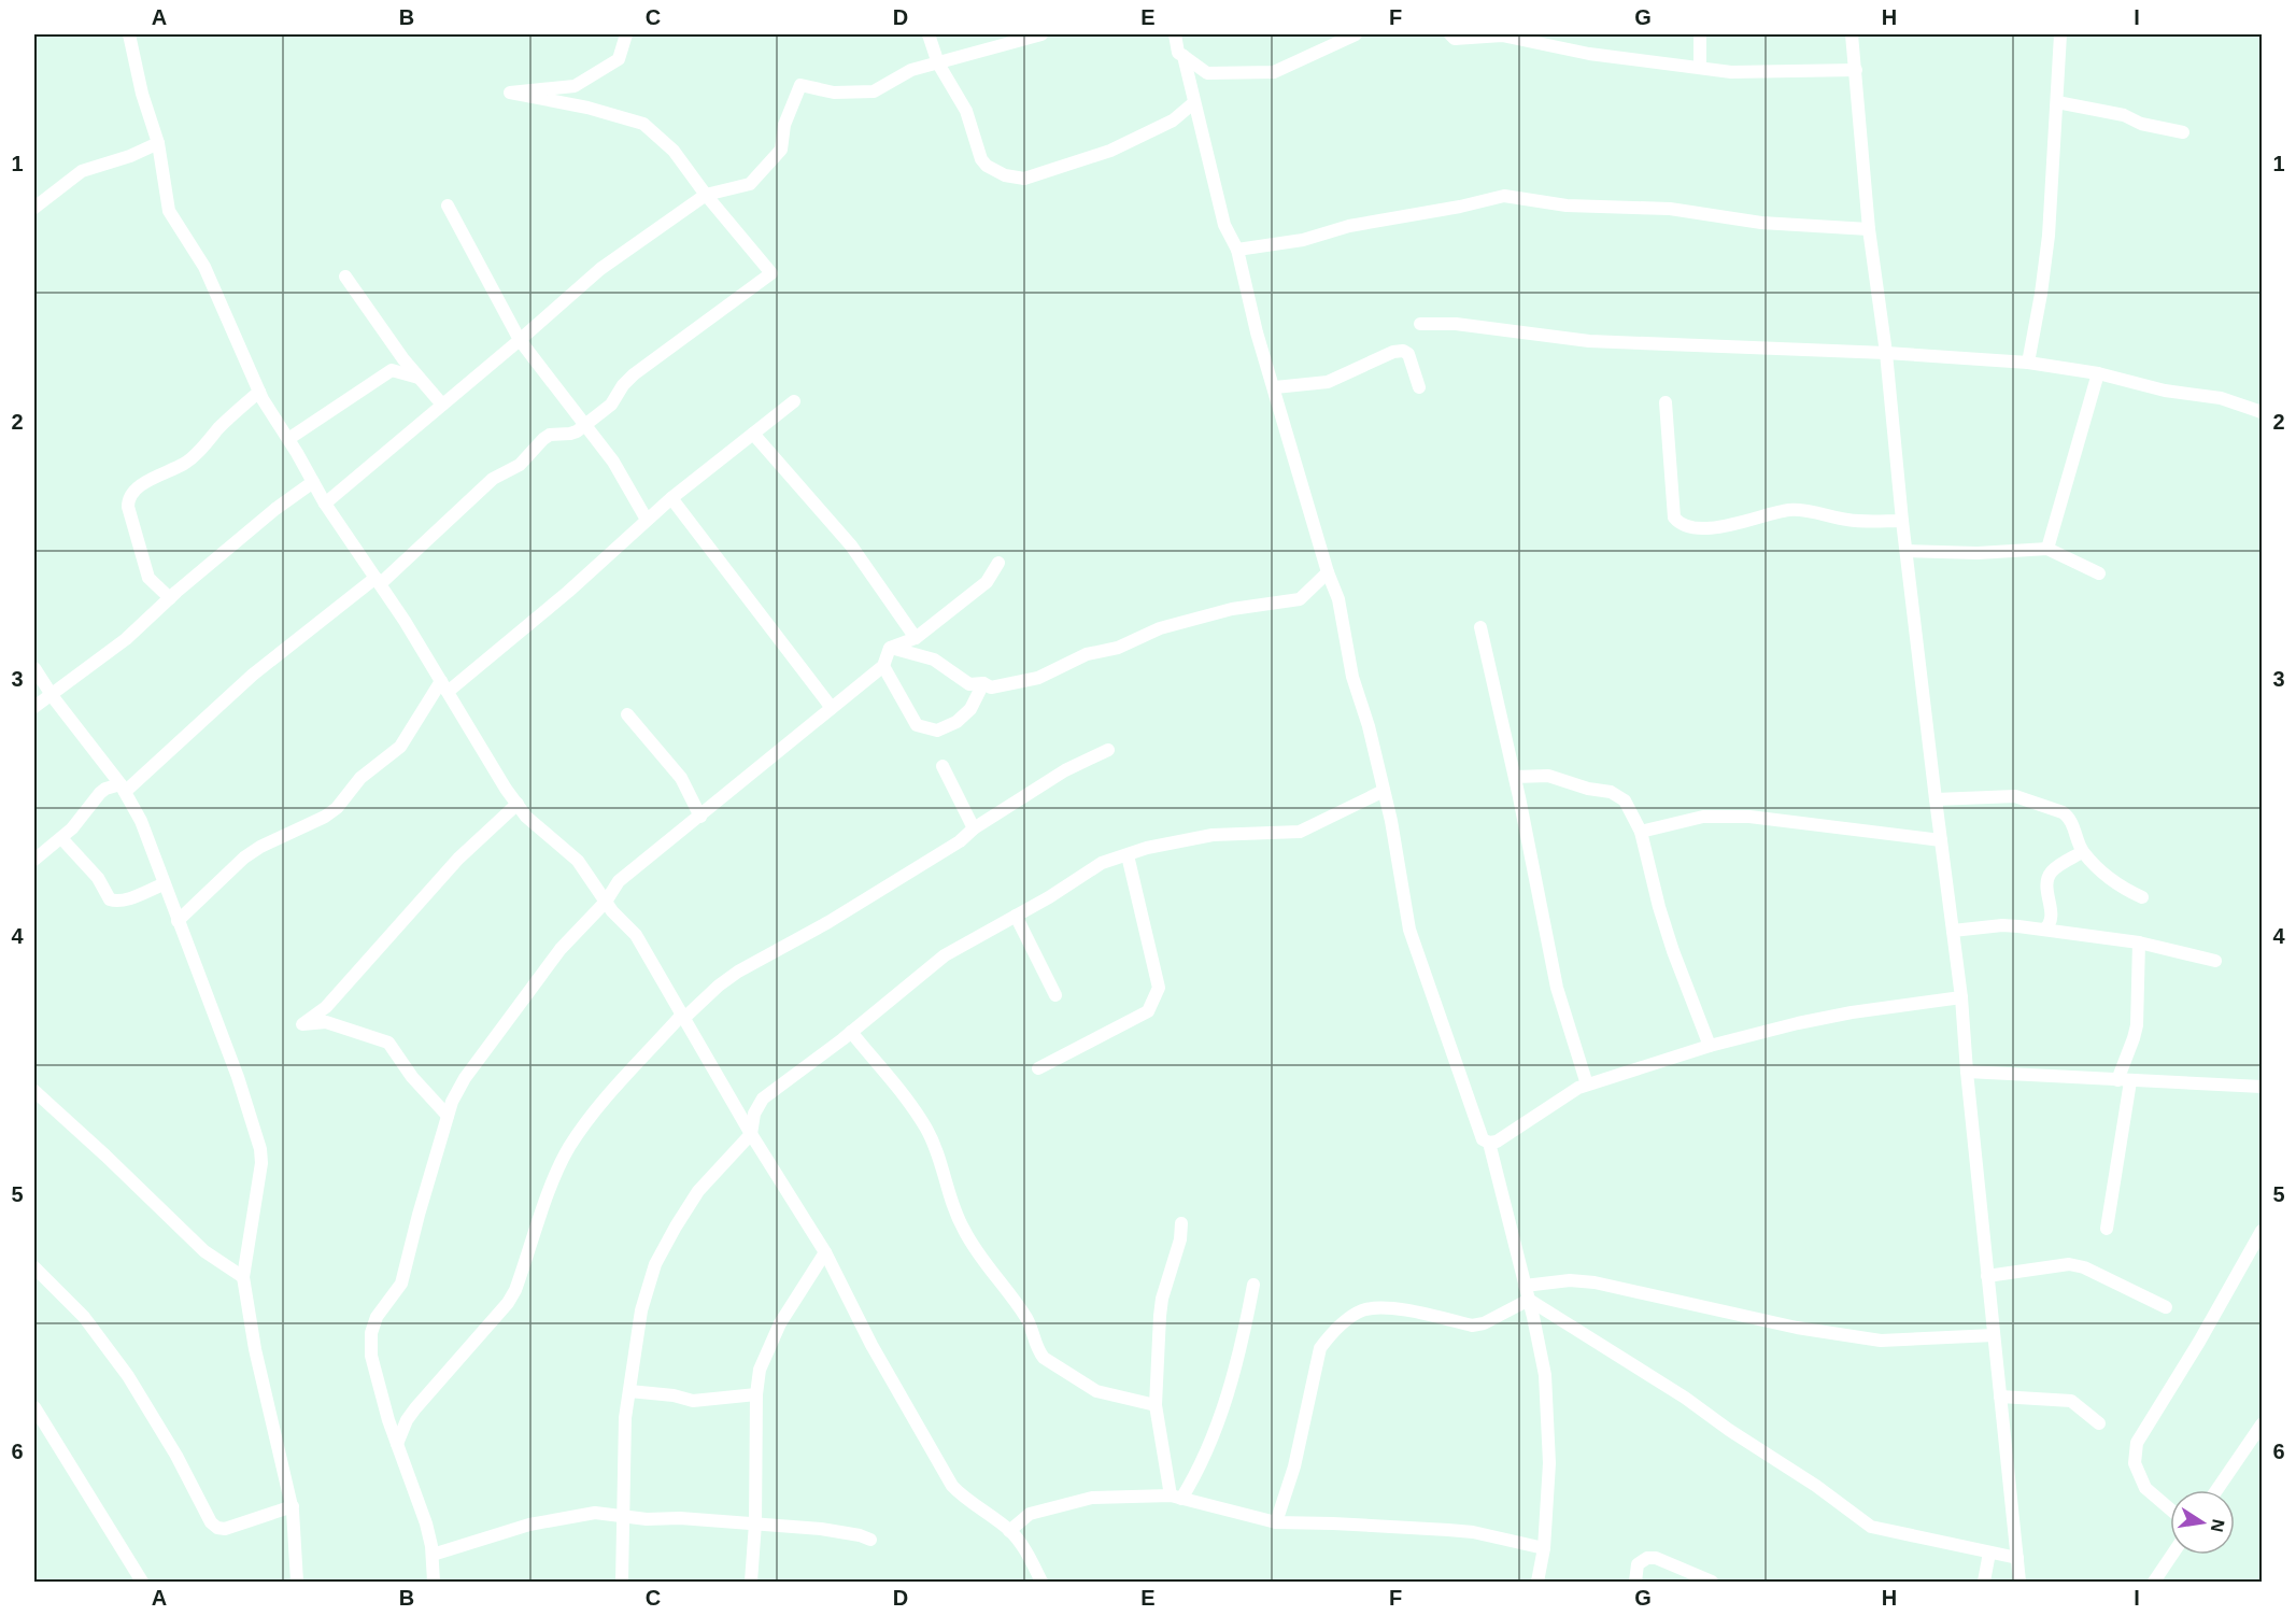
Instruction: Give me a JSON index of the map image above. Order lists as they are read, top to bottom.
{
  "north": "right",
  "grid": {
    "columns": [
      "A",
      "B",
      "C",
      "D",
      "E",
      "F",
      "G",
      "H",
      "I"
    ],
    "rows": [
      "1",
      "2",
      "3",
      "4",
      "5",
      "6"
    ]
  }
}
